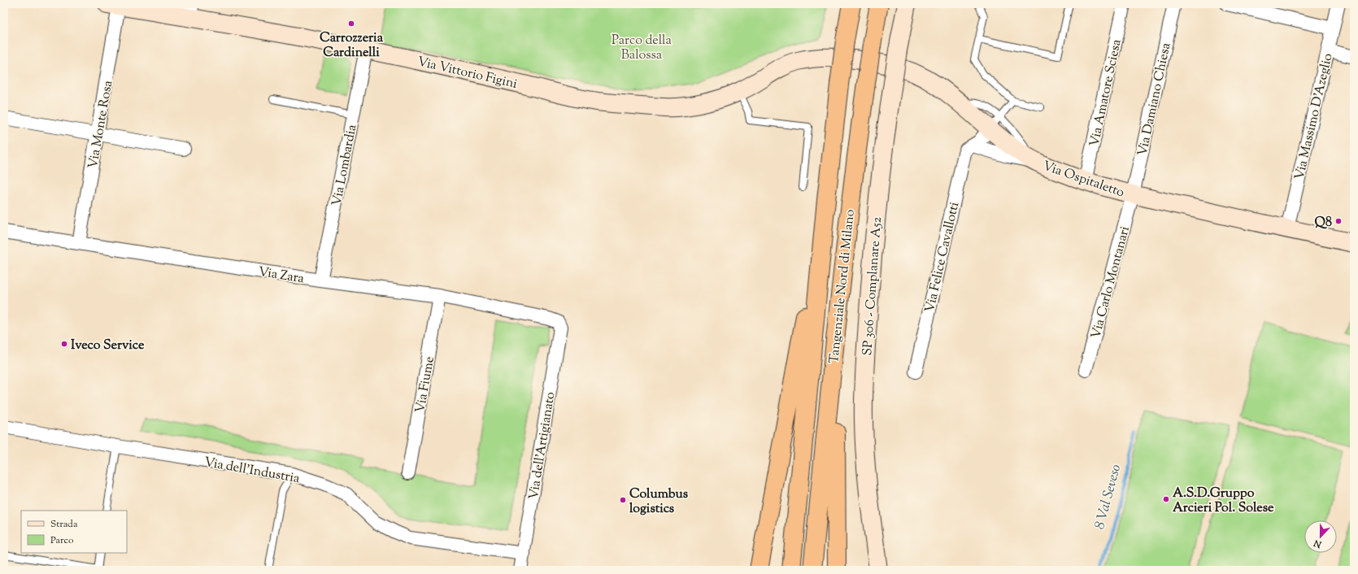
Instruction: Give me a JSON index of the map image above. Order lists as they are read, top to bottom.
{
  "streets": {
    "highway": ["Tangenziale Nord di Milano"],
    "street": [
      "Via Vittorio Figini",
      "Via Amatore Sciesa",
      "Via Damiano Chiesa",
      "Via Massimo D'Azeglio",
      "Via Monte Rosa",
      "Via Lombardia",
      "Via Ospitaletto",
      "Via Felice Cavallotti",
      "Via Zara",
      "Via Carlo Montanari",
      "SP 306 - Complanare A52",
      "Via Fiume",
      "Via dell'Artigianato",
      "Via dell'Industria"
    ]
  },
  "crossings": [
    ["Via Vittorio Figini", "Via Monte Rosa"],
    ["Via Vittorio Figini", "Via Lombardia"],
    ["Via Vittorio Figini", "Via Ospitaletto"],
    ["Via Amatore Sciesa", "Via Ospitaletto"],
    ["Via Damiano Chiesa", "Via Ospitaletto"],
    ["Via Damiano Chiesa", "Via Carlo Montanari"],
    ["Via Massimo D'Azeglio", "Via Ospitaletto"],
    ["Via Monte Rosa", "Via Zara"],
    ["Via Lombardia", "Via Zara"],
    ["Via Ospitaletto", "Via Felice Cavallotti"],
    ["Via Ospitaletto", "Via Carlo Montanari"],
    ["Via Zara", "Via Fiume"],
    ["Via Zara", "Via dell'Artigianato"],
    ["Via dell'Artigianato", "Via dell'Industria"]
  ],
  "water": ["8 Val Seveso"],
  "parks": ["Parco della Balossa"],
  "places": [
    "Carrozzeria Cardinelli",
    "Q8",
    "Iveco Service",
    "A.S.D.Gruppo Arcieri Pol. Solese",
    "Columbus logistics"
  ],
  "legend": ["Strada", "Parco"],
  "north": "bottom"
}
